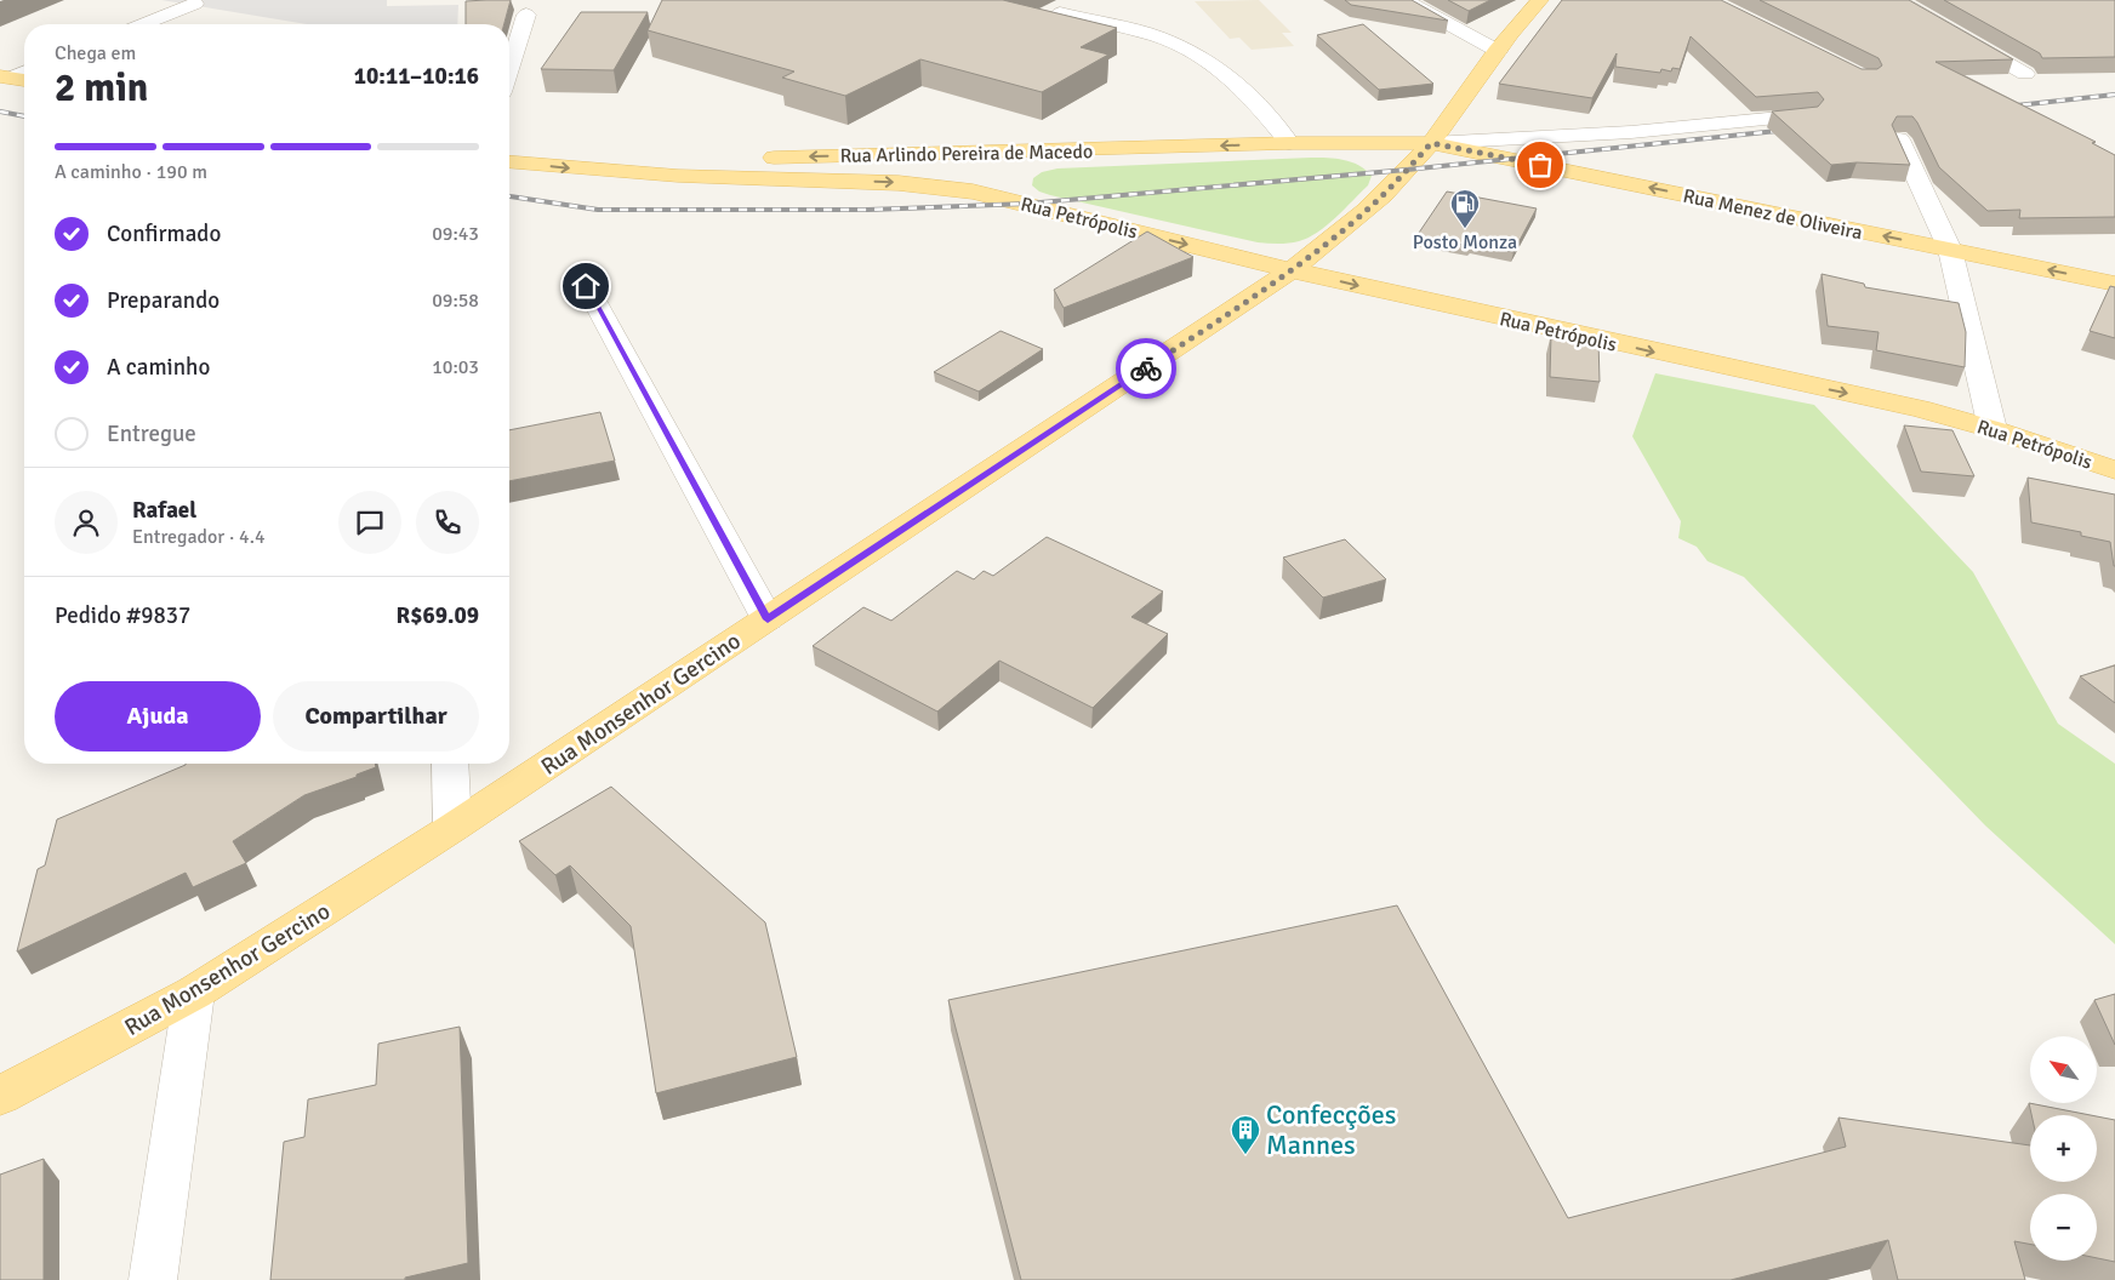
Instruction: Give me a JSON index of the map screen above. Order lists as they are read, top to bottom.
{
  "streets": {
    "main road": [
      "Rua Arlindo Pereira de Macedo",
      "Rua Menez de Oliveira",
      "Rua Petrópolis",
      "Rua Monsenhor Gercino"
    ]
  },
  "crossings": [
    ["Rua Arlindo Pereira de Macedo", "Rua Menez de Oliveira"],
    ["Rua Arlindo Pereira de Macedo", "Rua Petrópolis"],
    ["Rua Arlindo Pereira de Macedo", "Rua Monsenhor Gercino"],
    ["Rua Menez de Oliveira", "Rua Monsenhor Gercino"],
    ["Rua Petrópolis", "Rua Monsenhor Gercino"]
  ],
  "one_way": ["Rua Menez de Oliveira", "Rua Petrópolis"],
  "places": {
    "fuel station": ["Posto Monza"],
    "building": ["Confecções Mannes"]
  },
  "north": "top left",
  "page": {
    "heading": ["2 min", "Chega em", "10:11–10:16"],
    "panel": [
      "Rafael",
      "Entregador · 4.4",
      "Pedido #9837",
      "R$69.09"
    ],
    "bar": "A caminho · 190 m",
    "list": [
      ["Confirmado", "09:43"],
      ["Preparando", "09:58"],
      ["A caminho", "10:03"],
      "Entregue"
    ],
    "buttons": ["Ajuda", "Compartilhar"],
    "map_buttons": ["+", "−"]
  }
}
